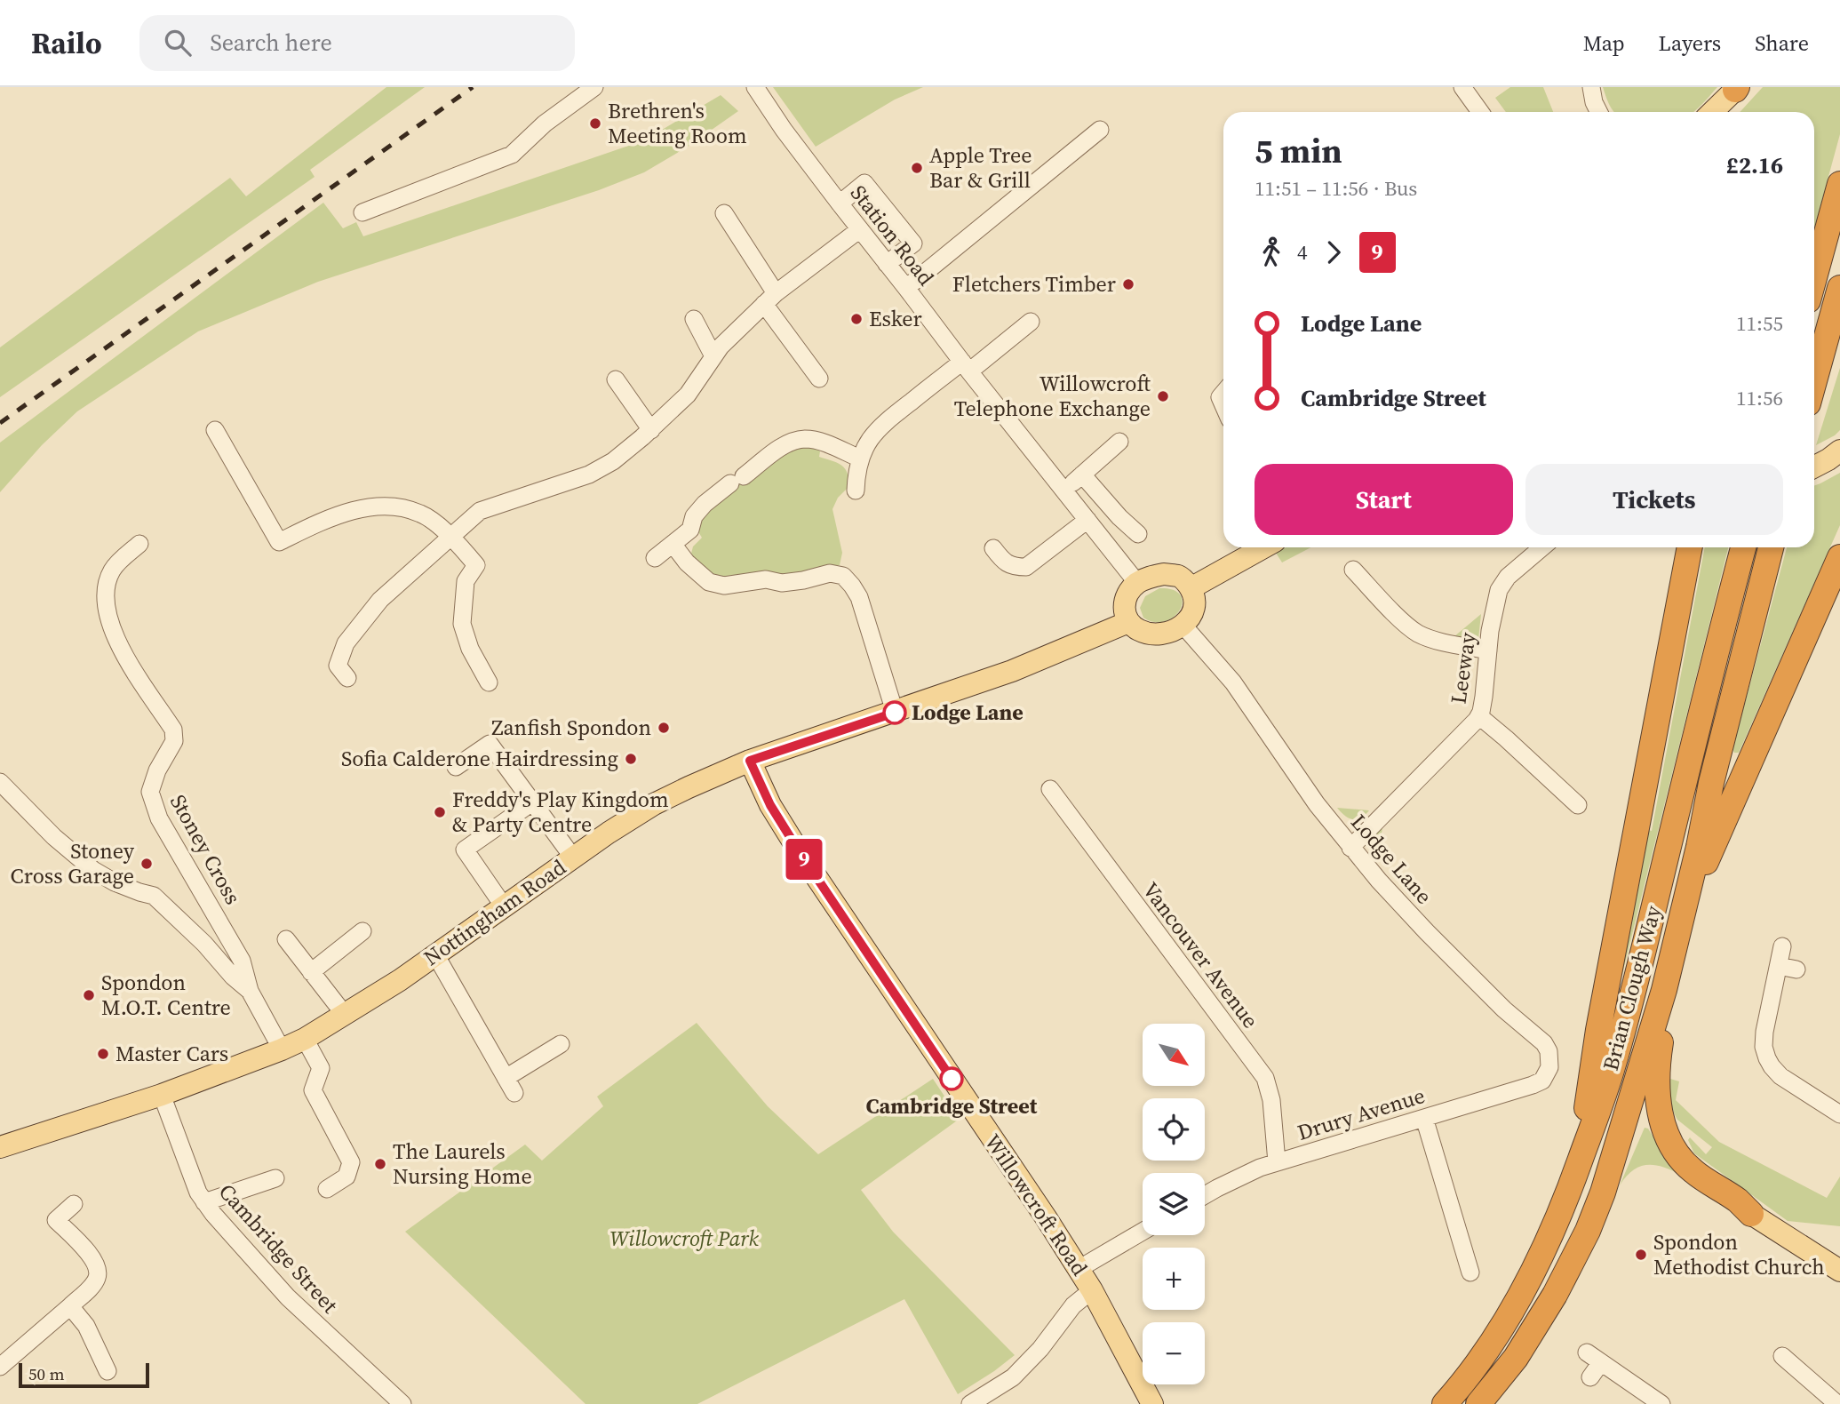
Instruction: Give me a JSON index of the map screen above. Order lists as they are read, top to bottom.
{
  "streets": {
    "highway": ["Brian Clough Way"],
    "main road": ["Nottingham Road", "Willowcroft Road"],
    "street": [
      "Station Road",
      "Leeway",
      "Stoney Cross",
      "Lodge Lane",
      "Vancouver Avenue",
      "Drury Avenue",
      "Cambridge Street"
    ]
  },
  "crossings": [
    ["Station Road", "Lodge Lane"],
    ["Station Road", "Nottingham Road"],
    ["Leeway", "Lodge Lane"],
    ["Stoney Cross", "Nottingham Road"],
    ["Lodge Lane", "Nottingham Road"],
    ["Lodge Lane", "Drury Avenue"],
    ["Nottingham Road", "Willowcroft Road"],
    ["Nottingham Road", "Cambridge Street"],
    ["Vancouver Avenue", "Drury Avenue"]
  ],
  "parks": ["Willowcroft Park"],
  "places": [
    "Brethren's Meeting Room",
    "Apple Tree Bar & Grill",
    "Fletchers Timber",
    "Esker",
    "Willowcroft Telephone Exchange",
    "Lodge Lane",
    "Zanfish Spondon",
    "Sofia Calderone Hairdressing",
    "Freddy's Play Kingdom & Party Centre",
    "Stoney Cross Garage",
    "Spondon M.O.T. Centre",
    "Master Cars",
    "Cambridge Street",
    "The Laurels Nursing Home",
    "Spondon Methodist Church"
  ],
  "lines": ["bus line 9"],
  "scale_bar": "50 m",
  "north": "bottom right",
  "page": {
    "header": "Railo",
    "search": "Search here",
    "nav": ["Map", "Layers", "Share"],
    "on_map": "9",
    "heading": ["5 min", "11:51 – 11:56 · Bus", "£2.16"],
    "legs": ["4", "9"],
    "list": [
      {
        "name": "Lodge Lane",
        "value": "11:55"
      },
      {
        "name": "Cambridge Street",
        "value": "11:56"
      }
    ],
    "buttons": ["Start", "Tickets"],
    "map_buttons": ["+", "−"],
    "scale": "50 m"
  }
}
